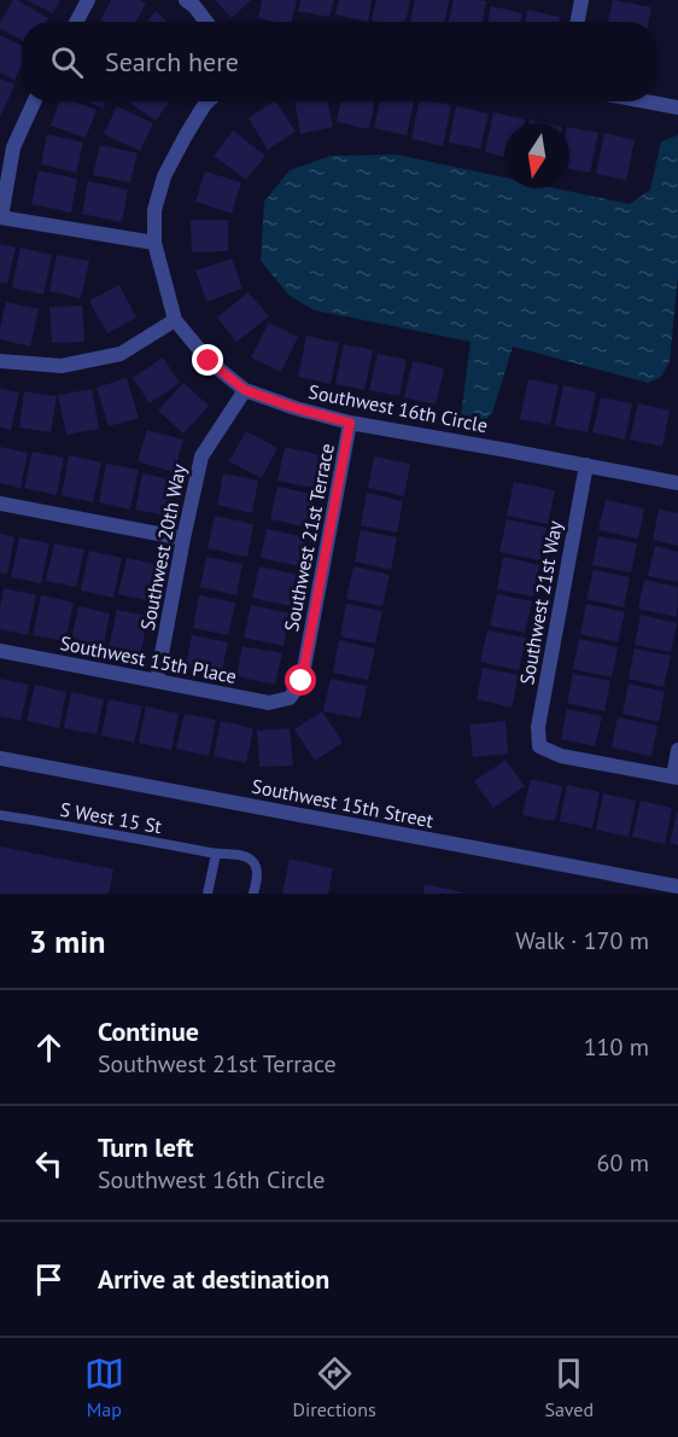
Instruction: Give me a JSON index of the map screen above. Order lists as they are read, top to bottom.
{
  "streets": {
    "street": [
      "Southwest 16th Circle",
      "Southwest 21st Terrace",
      "Southwest 20th Way",
      "Southwest 21st Way",
      "Southwest 15th Place",
      "Southwest 15th Street"
    ],
    "lane": ["S West 15 St"]
  },
  "crossings": [
    ["Southwest 16th Circle", "Southwest 21st Terrace"],
    ["Southwest 16th Circle", "Southwest 20th Way"],
    ["Southwest 16th Circle", "Southwest 21st Way"],
    ["Southwest 21st Terrace", "Southwest 15th Place"],
    ["Southwest 20th Way", "Southwest 15th Place"]
  ],
  "north": "bottom",
  "page": {
    "search": "Search here",
    "heading": ["3 min", "Walk · 170 m"],
    "list": [
      ["Continue", "Southwest 21st Terrace", "110 m"],
      ["Turn left", "Southwest 16th Circle", "60 m"],
      "Arrive at destination"
    ],
    "nav": ["Map", "Directions", "Saved"]
  }
}
